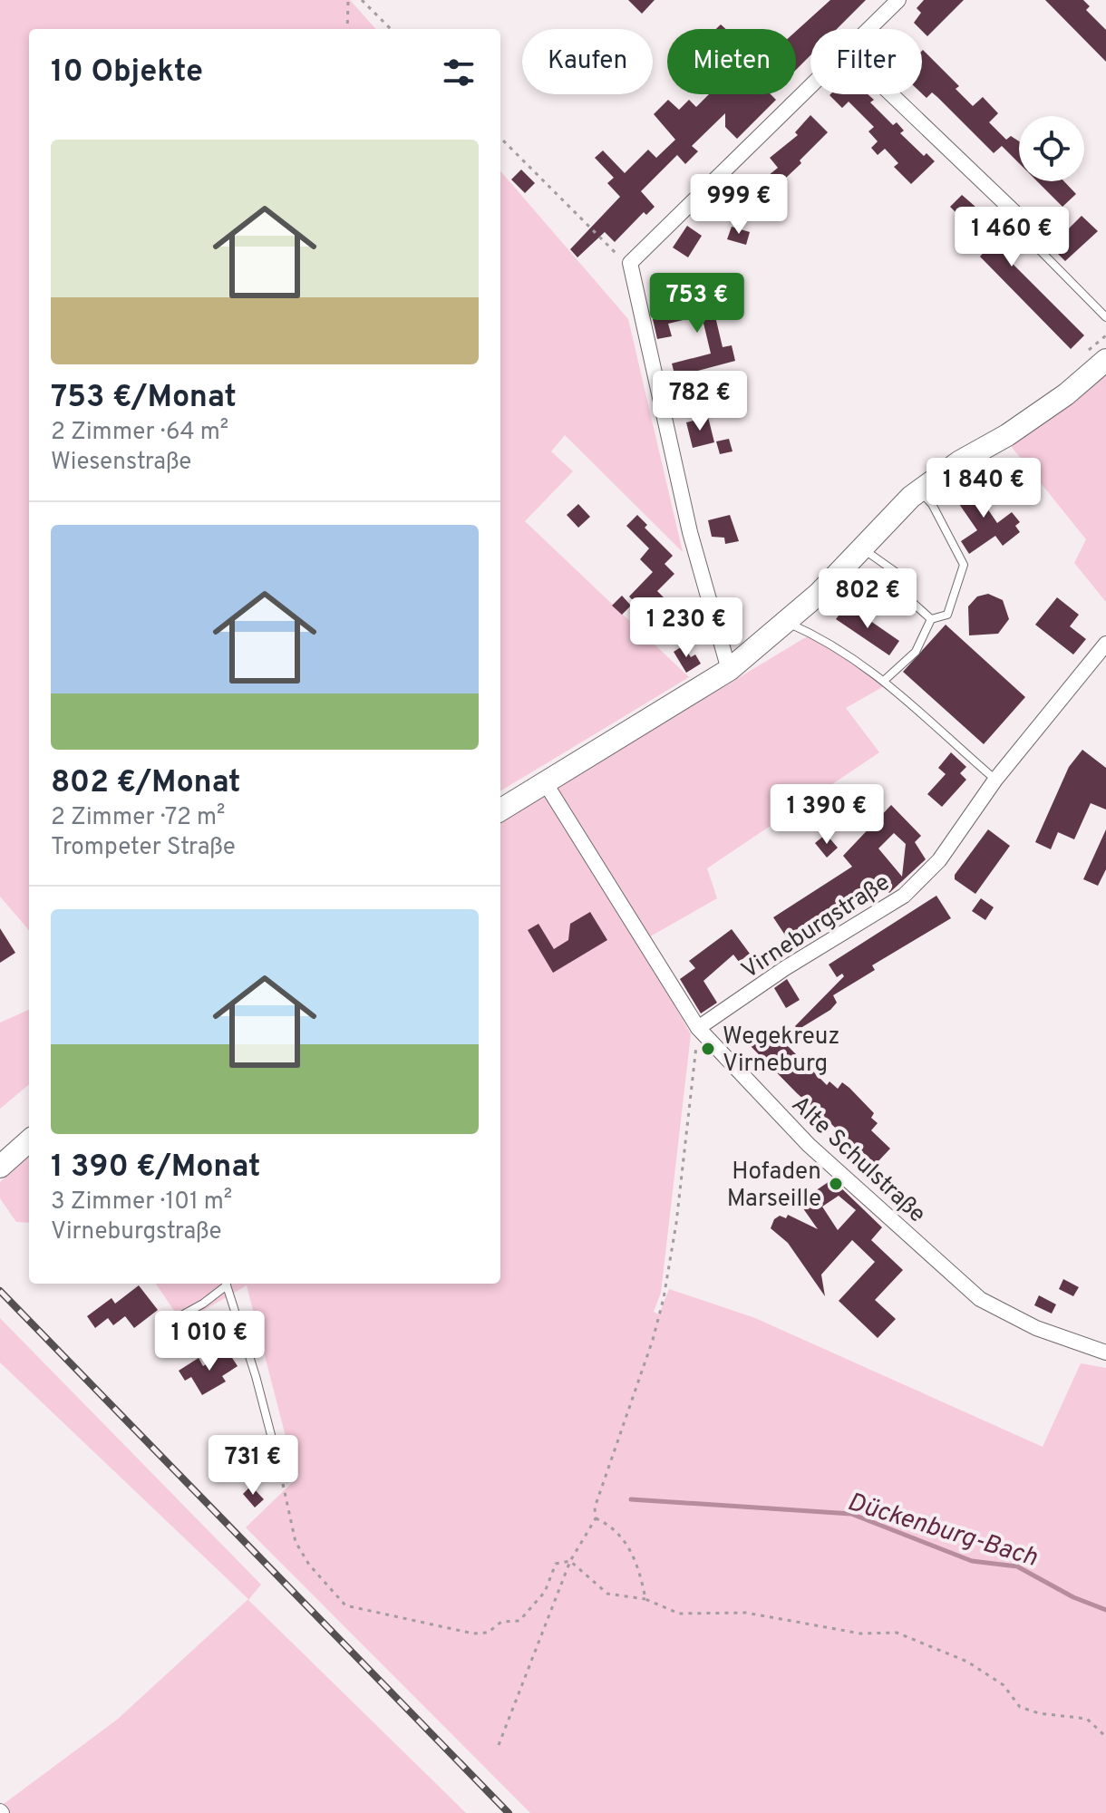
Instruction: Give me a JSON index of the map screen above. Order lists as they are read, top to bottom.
{
  "streets": {
    "street": ["Virneburgstraße", "Alte Schulstraße"]
  },
  "crossings": [
    ["Virneburgstraße", "Alte Schulstraße"]
  ],
  "water": ["Dückenburg-Bach"],
  "places": ["Wegekreuz Virneburg", "Hofaden Marseille"],
  "page": {
    "chip": ["Kaufen", "Mieten", "Filter"],
    "heading": "10 Objekte",
    "list": [
      {
        "name": "753 €/Monat",
        "note": "2 Zimmer · 64 m² · Wiesenstraße"
      },
      {
        "name": "802 €/Monat",
        "note": "2 Zimmer · 72 m² · Trompeter Straße"
      },
      {
        "name": "1 390 €/Monat",
        "note": "3 Zimmer · 101 m² · Virneburgstraße"
      }
    ],
    "price": [
      "999 €",
      "1 460 €",
      "753 €",
      "782 €",
      "1 840 €",
      "802 €",
      "1 230 €",
      "1 390 €",
      "1 010 €",
      "731 €"
    ]
  }
}
